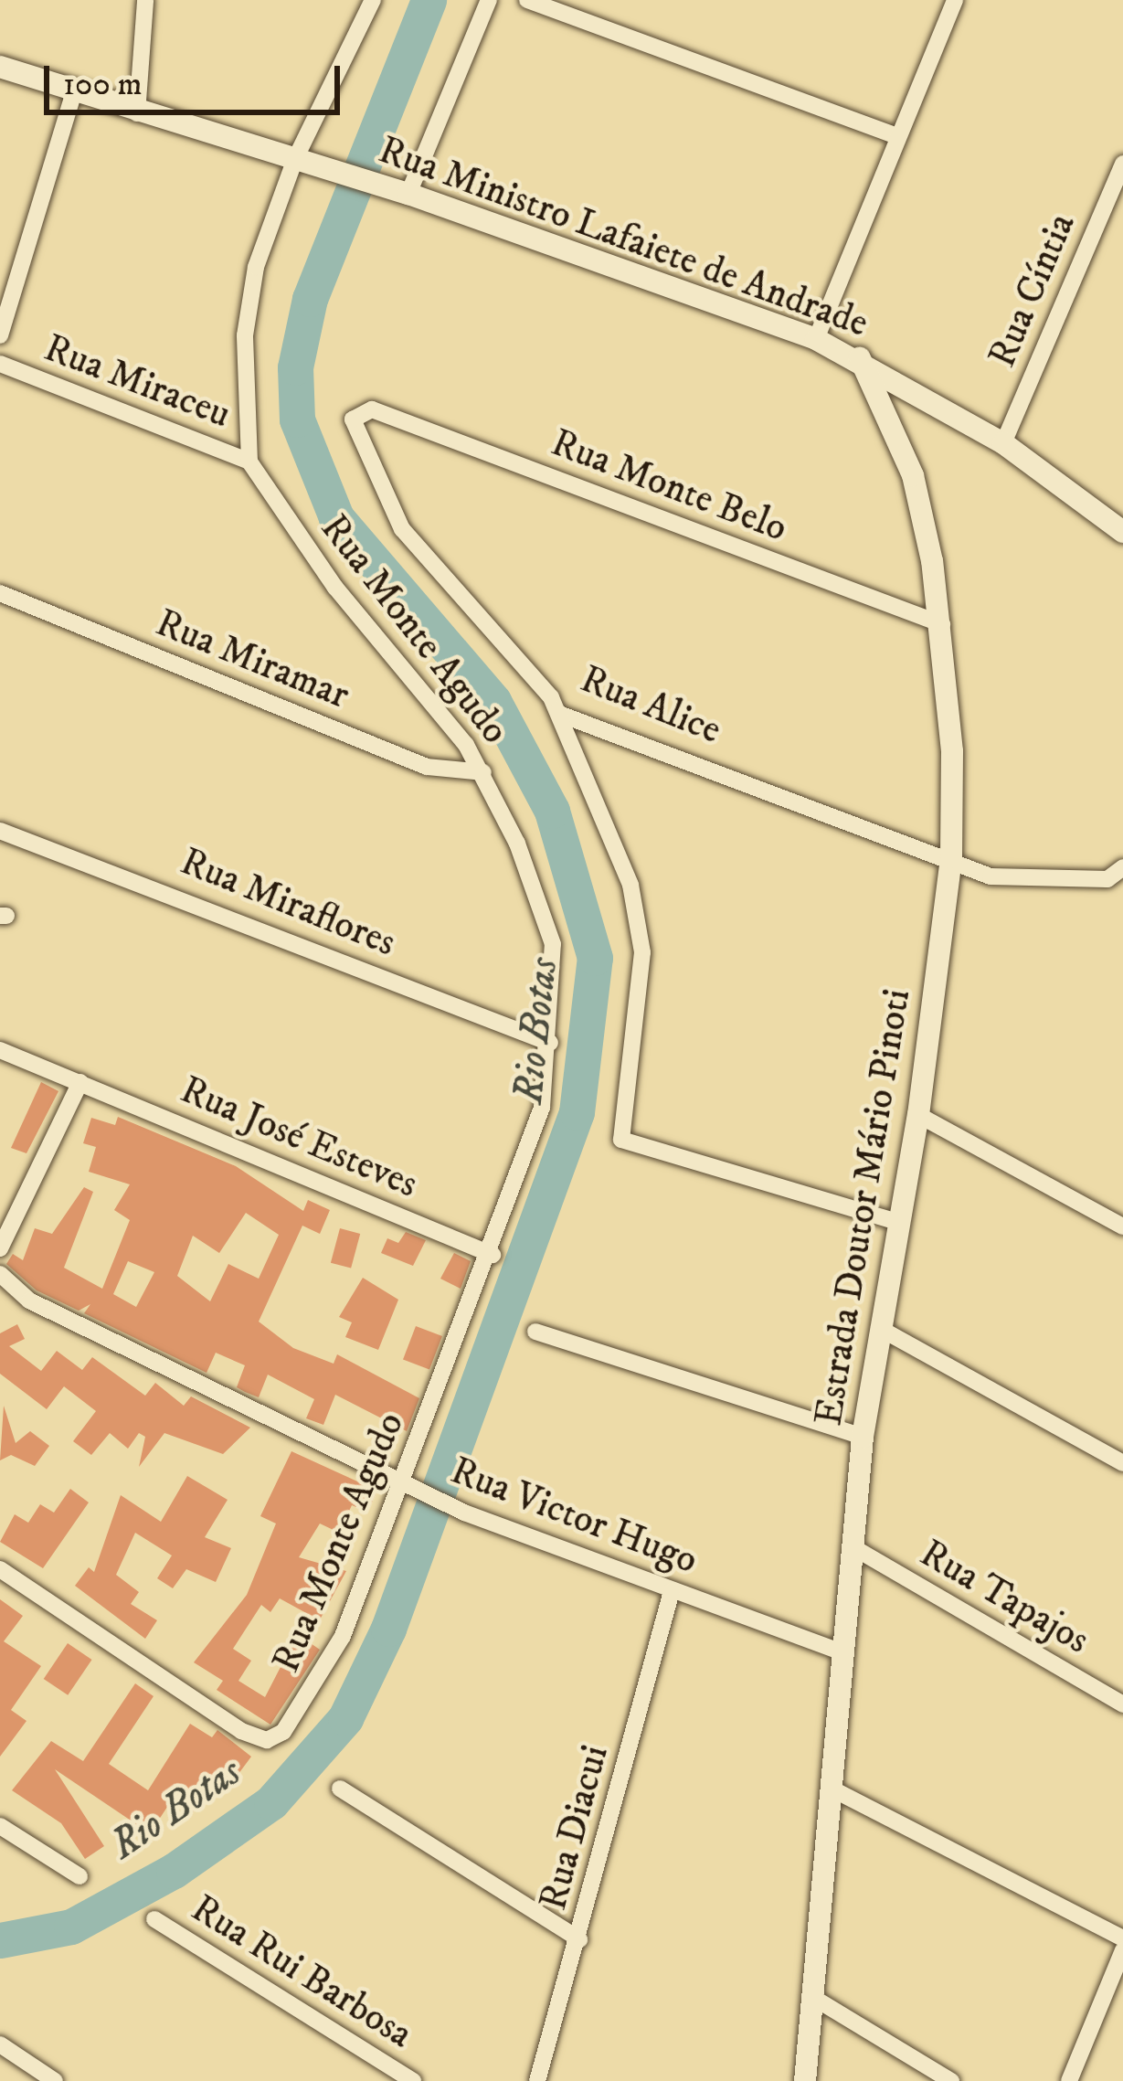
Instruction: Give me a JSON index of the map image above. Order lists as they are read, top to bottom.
{
  "streets": {
    "street": [
      "Rua Ministro Lafaiete de Andrade",
      "Rua Cíntia",
      "Rua Miraceu",
      "Rua Monte Belo",
      "Rua Monte Agudo",
      "Rua Miramar",
      "Rua Alice",
      "Rua Miraflores",
      "Rua José Esteves",
      "Estrada Doutor Mário Pinoti",
      "Rua Victor Hugo",
      "Rua Tapajos",
      "Rua Diacui",
      "Rua Rui Barbosa"
    ]
  },
  "crossings": [
    ["Rua Ministro Lafaiete de Andrade", "Rua Cíntia"],
    ["Rua Ministro Lafaiete de Andrade", "Estrada Doutor Mário Pinoti"],
    ["Rua Miraceu", "Rua Monte Agudo"],
    ["Rua Monte Belo", "Rua Alice"],
    ["Rua Monte Belo", "Estrada Doutor Mário Pinoti"],
    ["Rua Monte Agudo", "Rua Miramar"],
    ["Rua Monte Agudo", "Rua Miraflores"],
    ["Rua Monte Agudo", "Rua José Esteves"],
    ["Rua Monte Agudo", "Rua Victor Hugo"],
    ["Rua Alice", "Estrada Doutor Mário Pinoti"],
    ["Estrada Doutor Mário Pinoti", "Rua Victor Hugo"],
    ["Estrada Doutor Mário Pinoti", "Rua Tapajos"],
    ["Rua Victor Hugo", "Rua Diacui"]
  ],
  "water": ["Rio Botas"],
  "scale_bar": "100 m"
}
